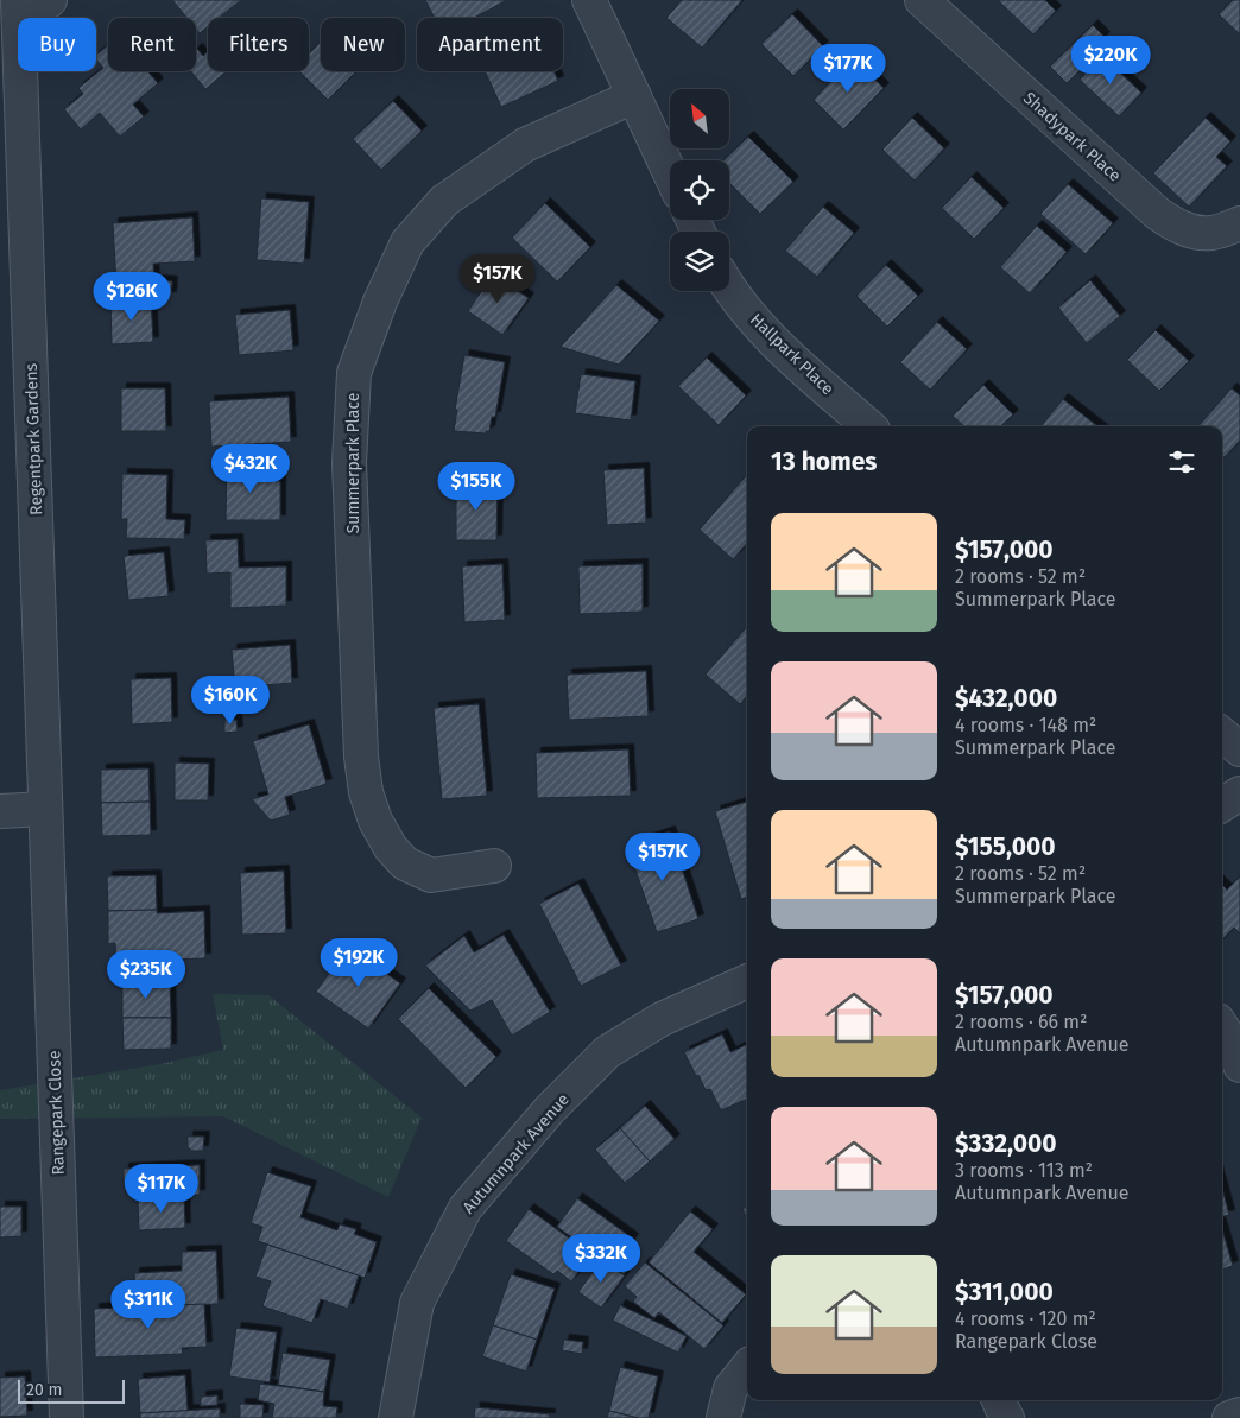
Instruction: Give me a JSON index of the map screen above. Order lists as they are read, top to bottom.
{
  "streets": {
    "street": [
      "Shadypark Place",
      "Hallpark Place",
      "Regentpark Gardens",
      "Summerpark Place",
      "Rangepark Close",
      "Autumnpark Avenue"
    ]
  },
  "crossings": [
    ["Regentpark Gardens", "Rangepark Close"]
  ],
  "scale_bar": "20 m",
  "north": "top left",
  "page": {
    "chip": [
      "Buy",
      "Rent",
      "Filters",
      "New",
      "Apartment"
    ],
    "price": [
      "$220K",
      "$177K",
      "$157K",
      "$126K",
      "$432K",
      "$155K",
      "$160K",
      "$157K",
      "$192K",
      "$235K",
      "$117K",
      "$332K",
      "$311K"
    ],
    "heading": "13 homes",
    "list": [
      {
        "name": "$157,000",
        "note": "2 rooms · 52 m² · Summerpark Place"
      },
      {
        "name": "$432,000",
        "note": "4 rooms · 148 m² · Summerpark Place"
      },
      {
        "name": "$155,000",
        "note": "2 rooms · 52 m² · Summerpark Place"
      },
      {
        "name": "$157,000",
        "note": "2 rooms · 66 m² · Autumnpark Avenue"
      },
      {
        "name": "$332,000",
        "note": "3 rooms · 113 m² · Autumnpark Avenue"
      },
      {
        "name": "$311,000",
        "note": "4 rooms · 120 m² · Rangepark Close"
      }
    ],
    "scale": "20 m"
  }
}
